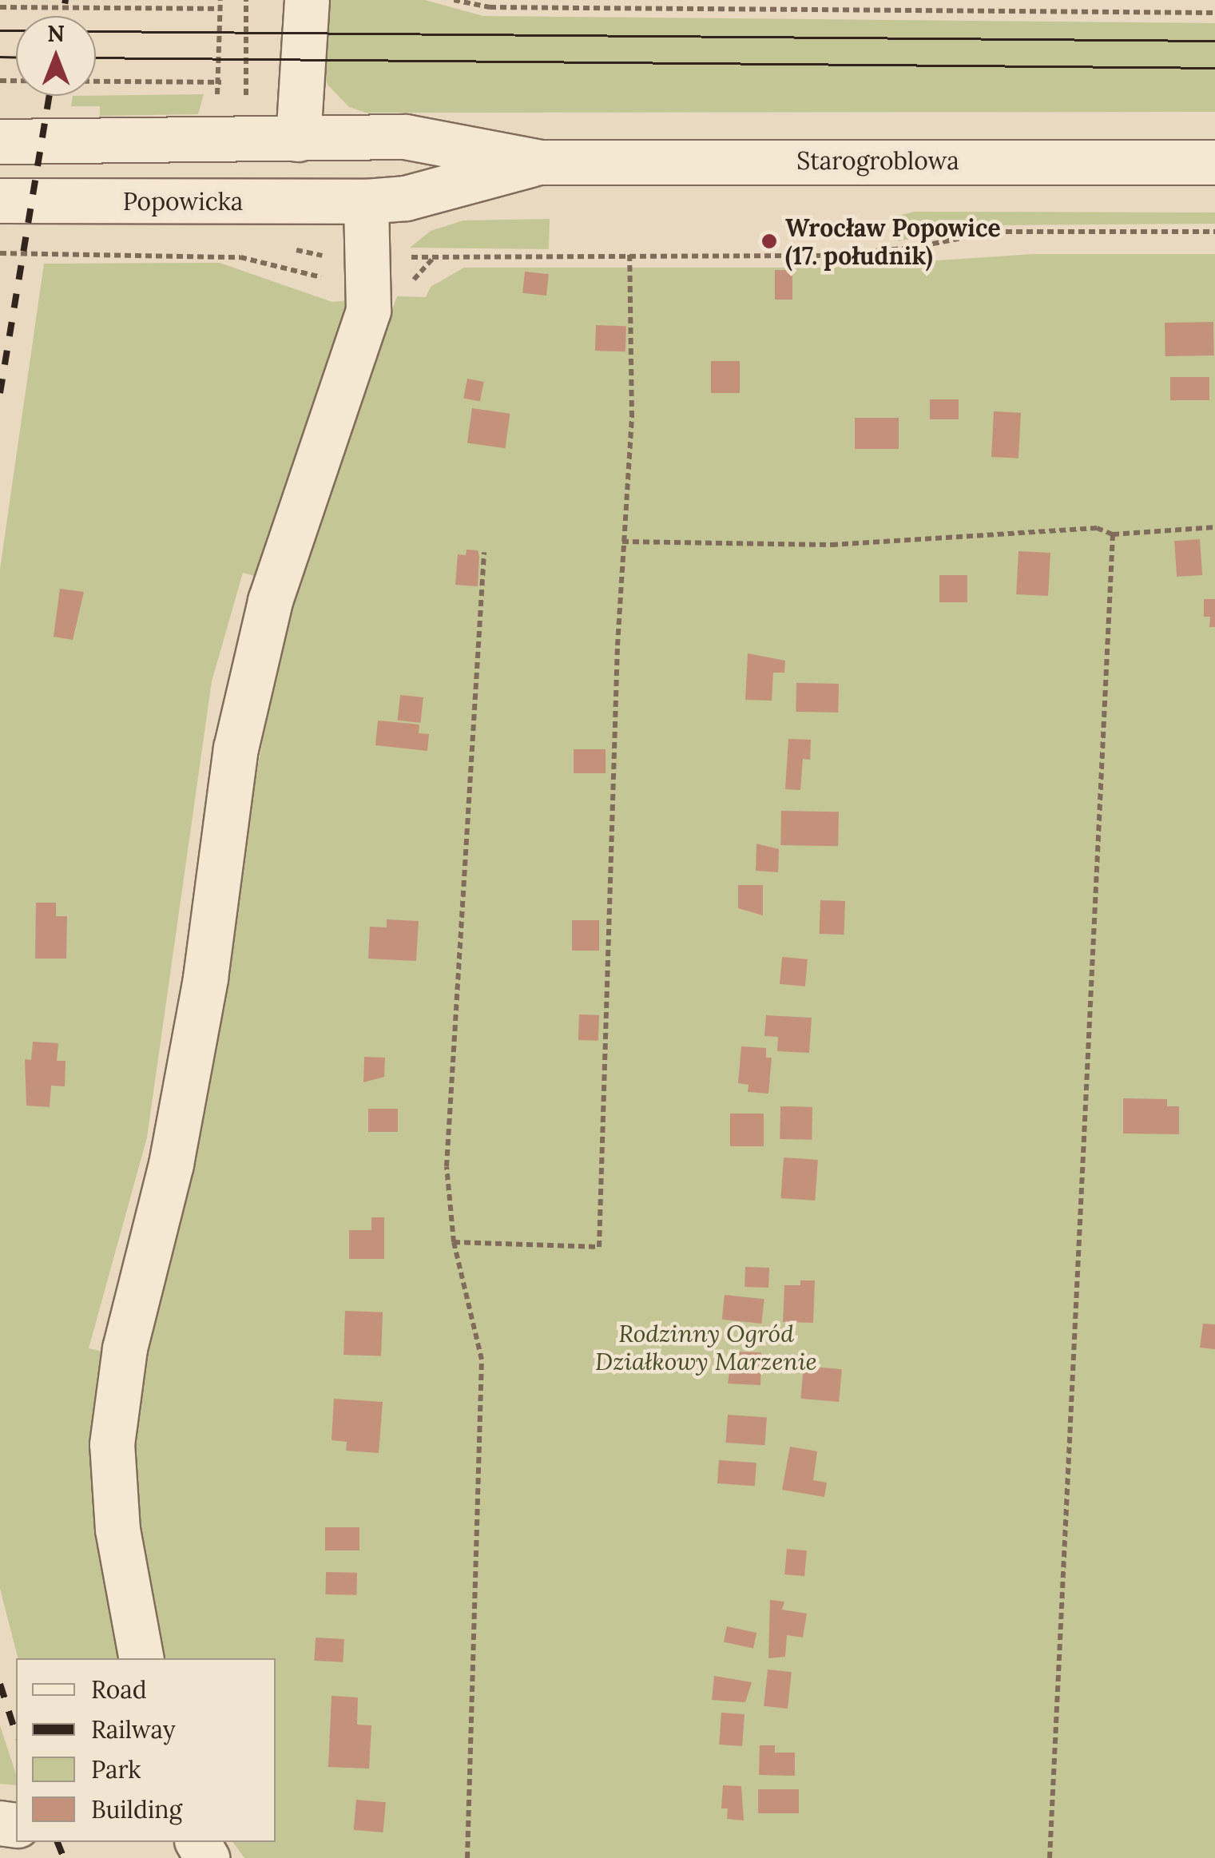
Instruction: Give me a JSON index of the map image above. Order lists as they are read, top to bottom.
{
  "streets": {
    "street": ["Starogroblowa", "Popowicka"]
  },
  "crossings": [
    ["Starogroblowa", "Popowicka"]
  ],
  "parks": ["Rodzinny Ogród Działkowy Marzenie"],
  "places": ["Wrocław Popowice (17. południk)"],
  "legend": [
    "Road",
    "Railway",
    "Park",
    "Building"
  ],
  "north": "top"
}
